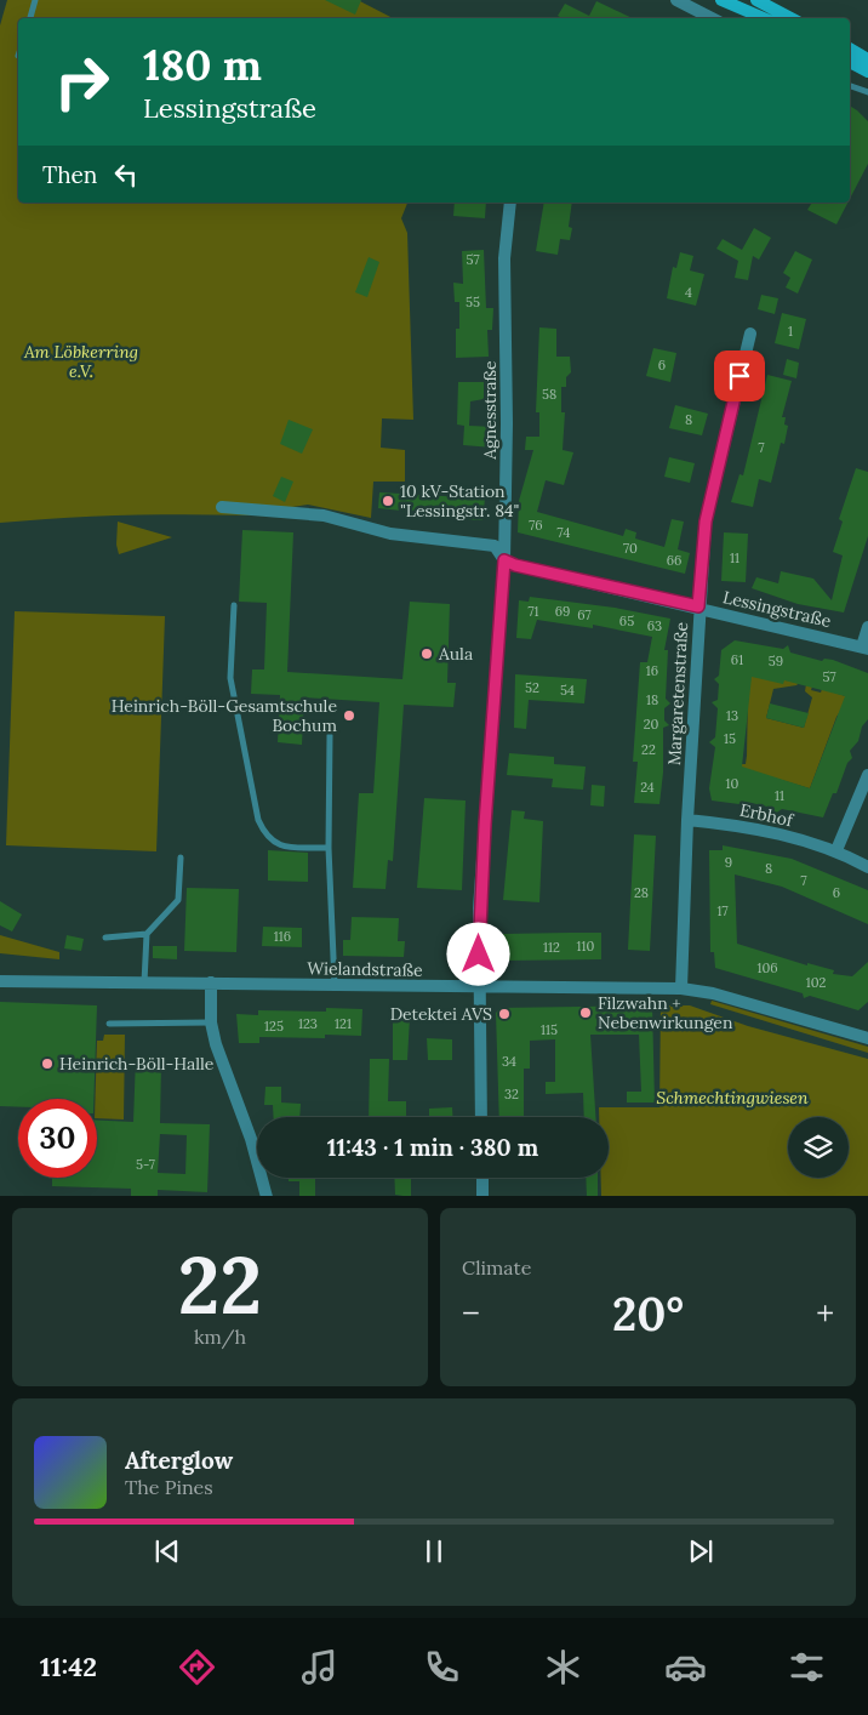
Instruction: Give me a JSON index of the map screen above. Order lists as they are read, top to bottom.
{
  "streets": {
    "street": [
      "Agnesstraße",
      "Lessingstraße",
      "Margaretenstraße",
      "Erbhof",
      "Wielandstraße"
    ]
  },
  "crossings": [
    ["Agnesstraße", "Lessingstraße"],
    ["Agnesstraße", "Wielandstraße"],
    ["Lessingstraße", "Margaretenstraße"],
    ["Margaretenstraße", "Erbhof"],
    ["Margaretenstraße", "Wielandstraße"]
  ],
  "parks": ["Am Löbkerring e.V.", "Schmechtingwiesen"],
  "places": [
    "10 kV-Station \"Lessingstr. 84\"",
    "Aula",
    "Heinrich-Böll-Gesamtschule Bochum",
    "Filzwahn + Nebenwirkungen",
    "Detektei AVS",
    "Heinrich-Böll-Halle"
  ],
  "house_numbers": [
    "57",
    "4",
    "55",
    "1",
    "6",
    "58",
    "8",
    "7",
    "76",
    "74",
    "70",
    "11",
    "66",
    "71",
    "69",
    "67",
    "65",
    "63",
    "61",
    "59",
    "16",
    "57",
    "52",
    "54",
    "18",
    "13",
    "20",
    "15",
    "22",
    "10",
    "24",
    "11",
    "9",
    "8",
    "7",
    "28",
    "6",
    "17",
    "116",
    "110",
    "112",
    "106",
    "102",
    "123",
    "121",
    "125",
    "115",
    "34",
    "32",
    "5-7"
  ],
  "page": {
    "turn": ["180 m", "Lessingstraße"],
    "then": "Then",
    "limit": "30",
    "trip": "11:43 · 1 min · 380 m",
    "tile": [
      ["22", "km/h"],
      "Climate"
    ],
    "heat": ["−", "20°", "+"],
    "song": ["Afterglow", "The Pines"],
    "tabs": "11:42"
  }
}
